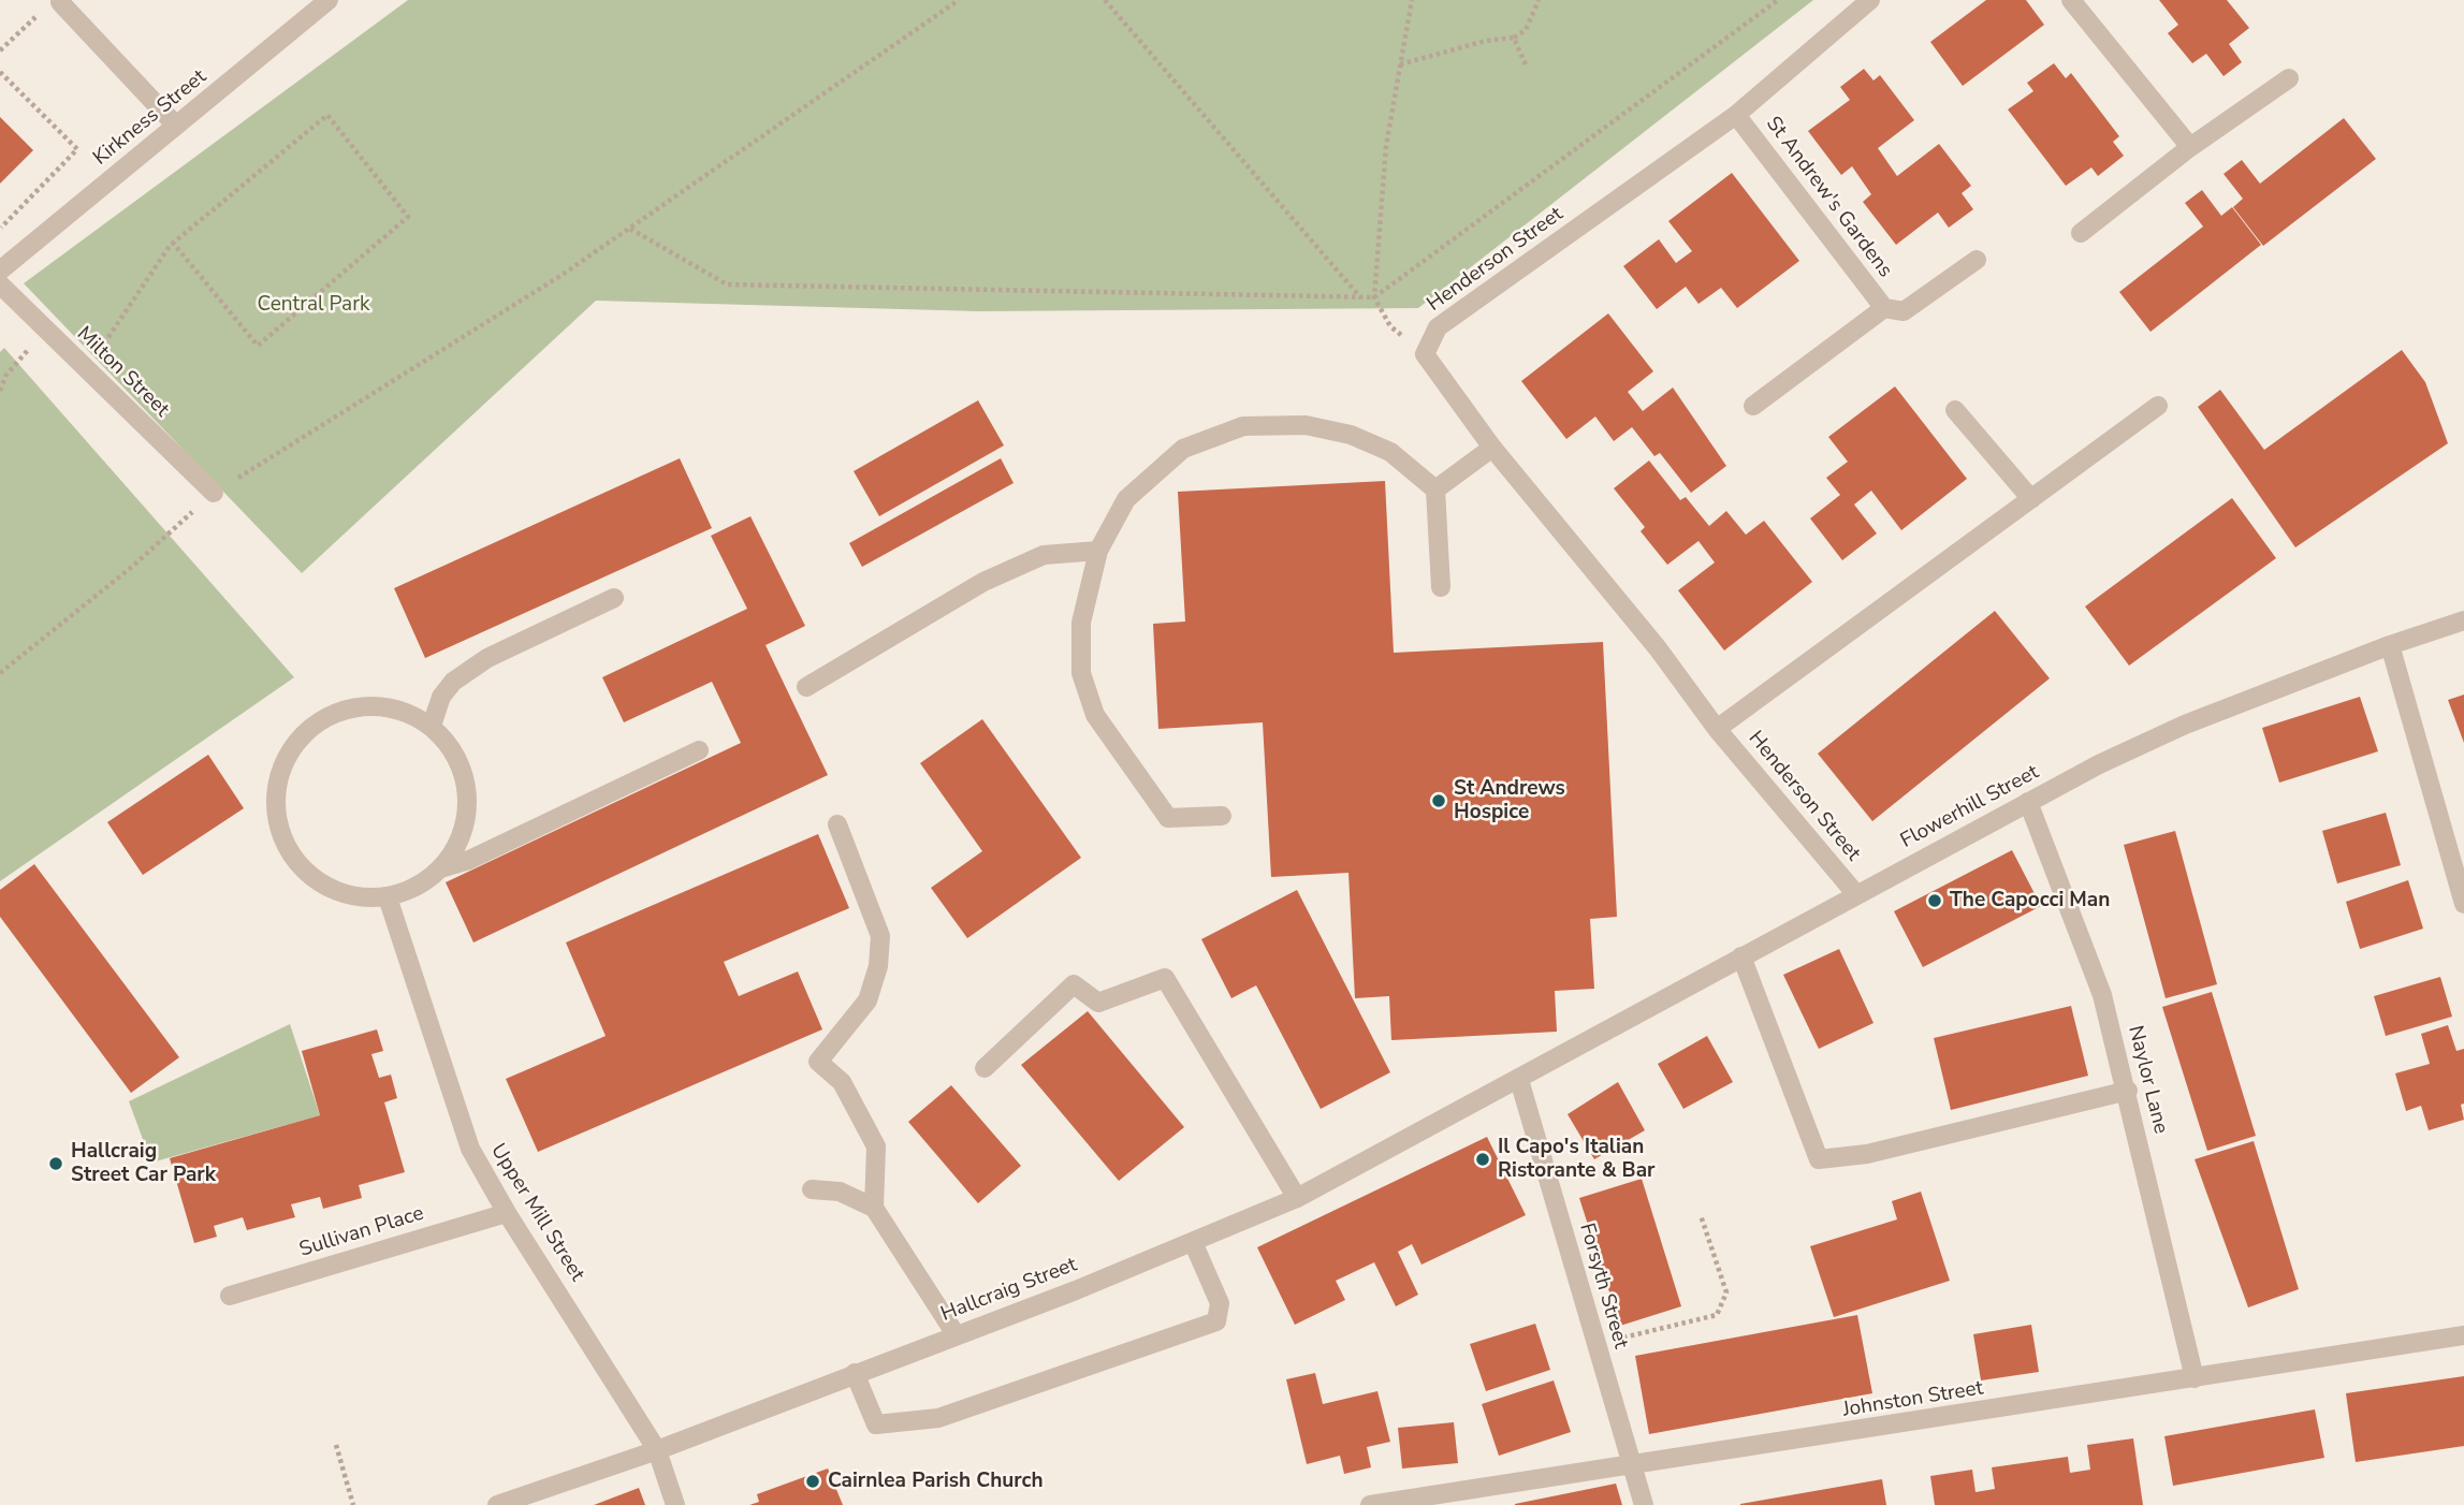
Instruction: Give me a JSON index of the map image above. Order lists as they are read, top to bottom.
{
  "streets": {
    "street": [
      "Kirkness Street",
      "St Andrew's Gardens",
      "Henderson Street",
      "Milton Street",
      "Flowerhill Street",
      "Naylor Lane",
      "Upper Mill Street",
      "Sullivan Place",
      "Forsyth Street",
      "Hallcraig Street",
      "Johnston Street"
    ]
  },
  "crossings": [
    ["St Andrew's Gardens", "Henderson Street"],
    ["Henderson Street", "Flowerhill Street"],
    ["Flowerhill Street", "Naylor Lane"],
    ["Flowerhill Street", "Forsyth Street"],
    ["Flowerhill Street", "Hallcraig Street"],
    ["Naylor Lane", "Johnston Street"],
    ["Upper Mill Street", "Sullivan Place"],
    ["Upper Mill Street", "Hallcraig Street"],
    ["Forsyth Street", "Hallcraig Street"],
    ["Forsyth Street", "Johnston Street"]
  ],
  "parks": ["Central Park"],
  "places": [
    "St Andrews Hospice",
    "The Capocci Man",
    "Il Capo's Italian Ristorante & Bar",
    "Hallcraig Street Car Park",
    "Cairnlea Parish Church"
  ]
}
